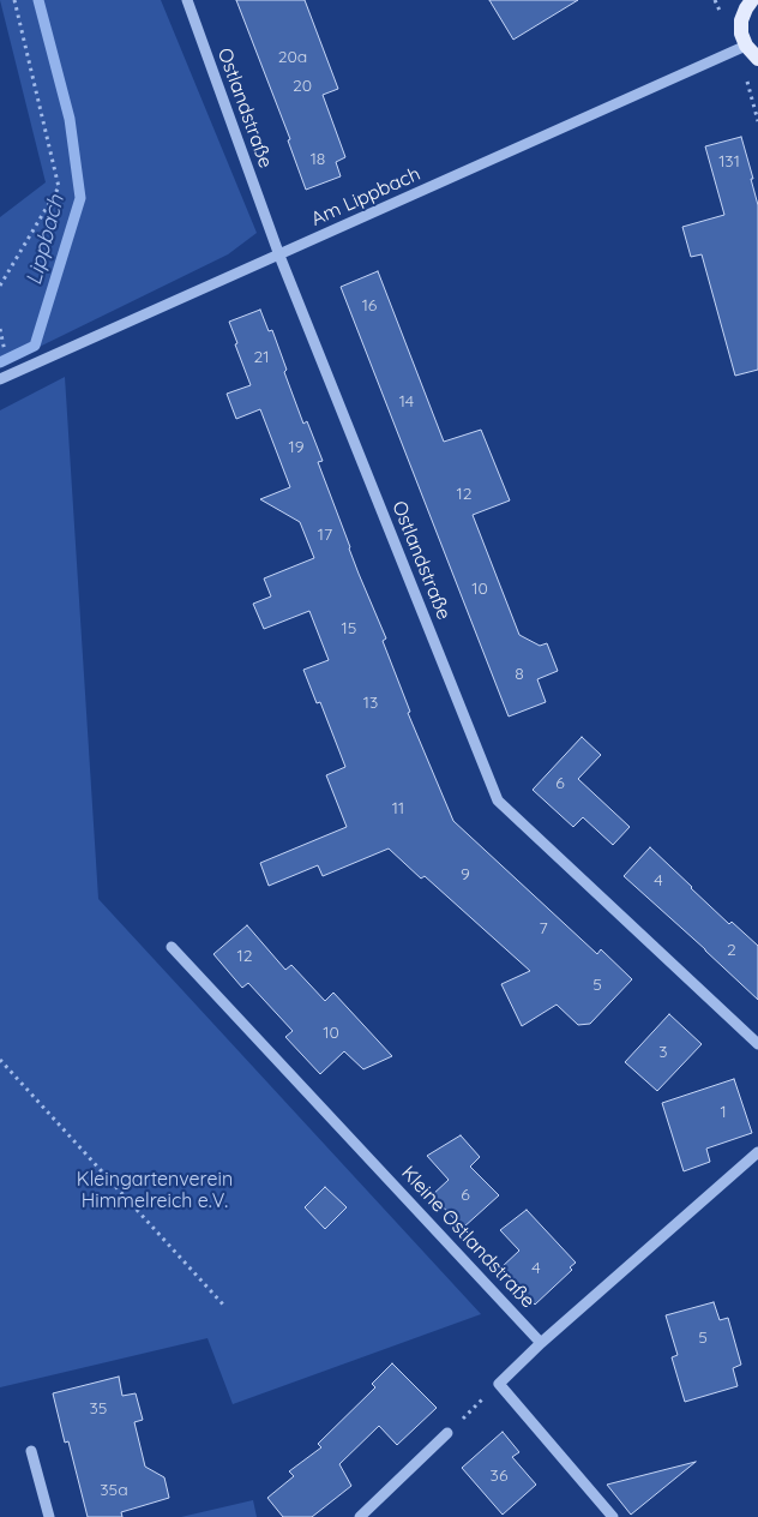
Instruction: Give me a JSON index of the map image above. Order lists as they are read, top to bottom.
{
  "streets": {
    "street": ["Ostlandstraße", "Am Lippbach", "Kleine Ostlandstraße"]
  },
  "crossings": [
    ["Ostlandstraße", "Am Lippbach"]
  ],
  "water": ["Lippbach"],
  "parks": ["Kleingartenverein Himmelreich e.V."],
  "house_numbers": [
    "20a",
    "20",
    "18",
    "131",
    "16",
    "21",
    "14",
    "19",
    "12",
    "17",
    "10",
    "15",
    "8",
    "13",
    "6",
    "11",
    "9",
    "4",
    "7",
    "2",
    "12",
    "5",
    "10",
    "3",
    "1",
    "6",
    "4",
    "5",
    "35",
    "36",
    "35a"
  ]
}
